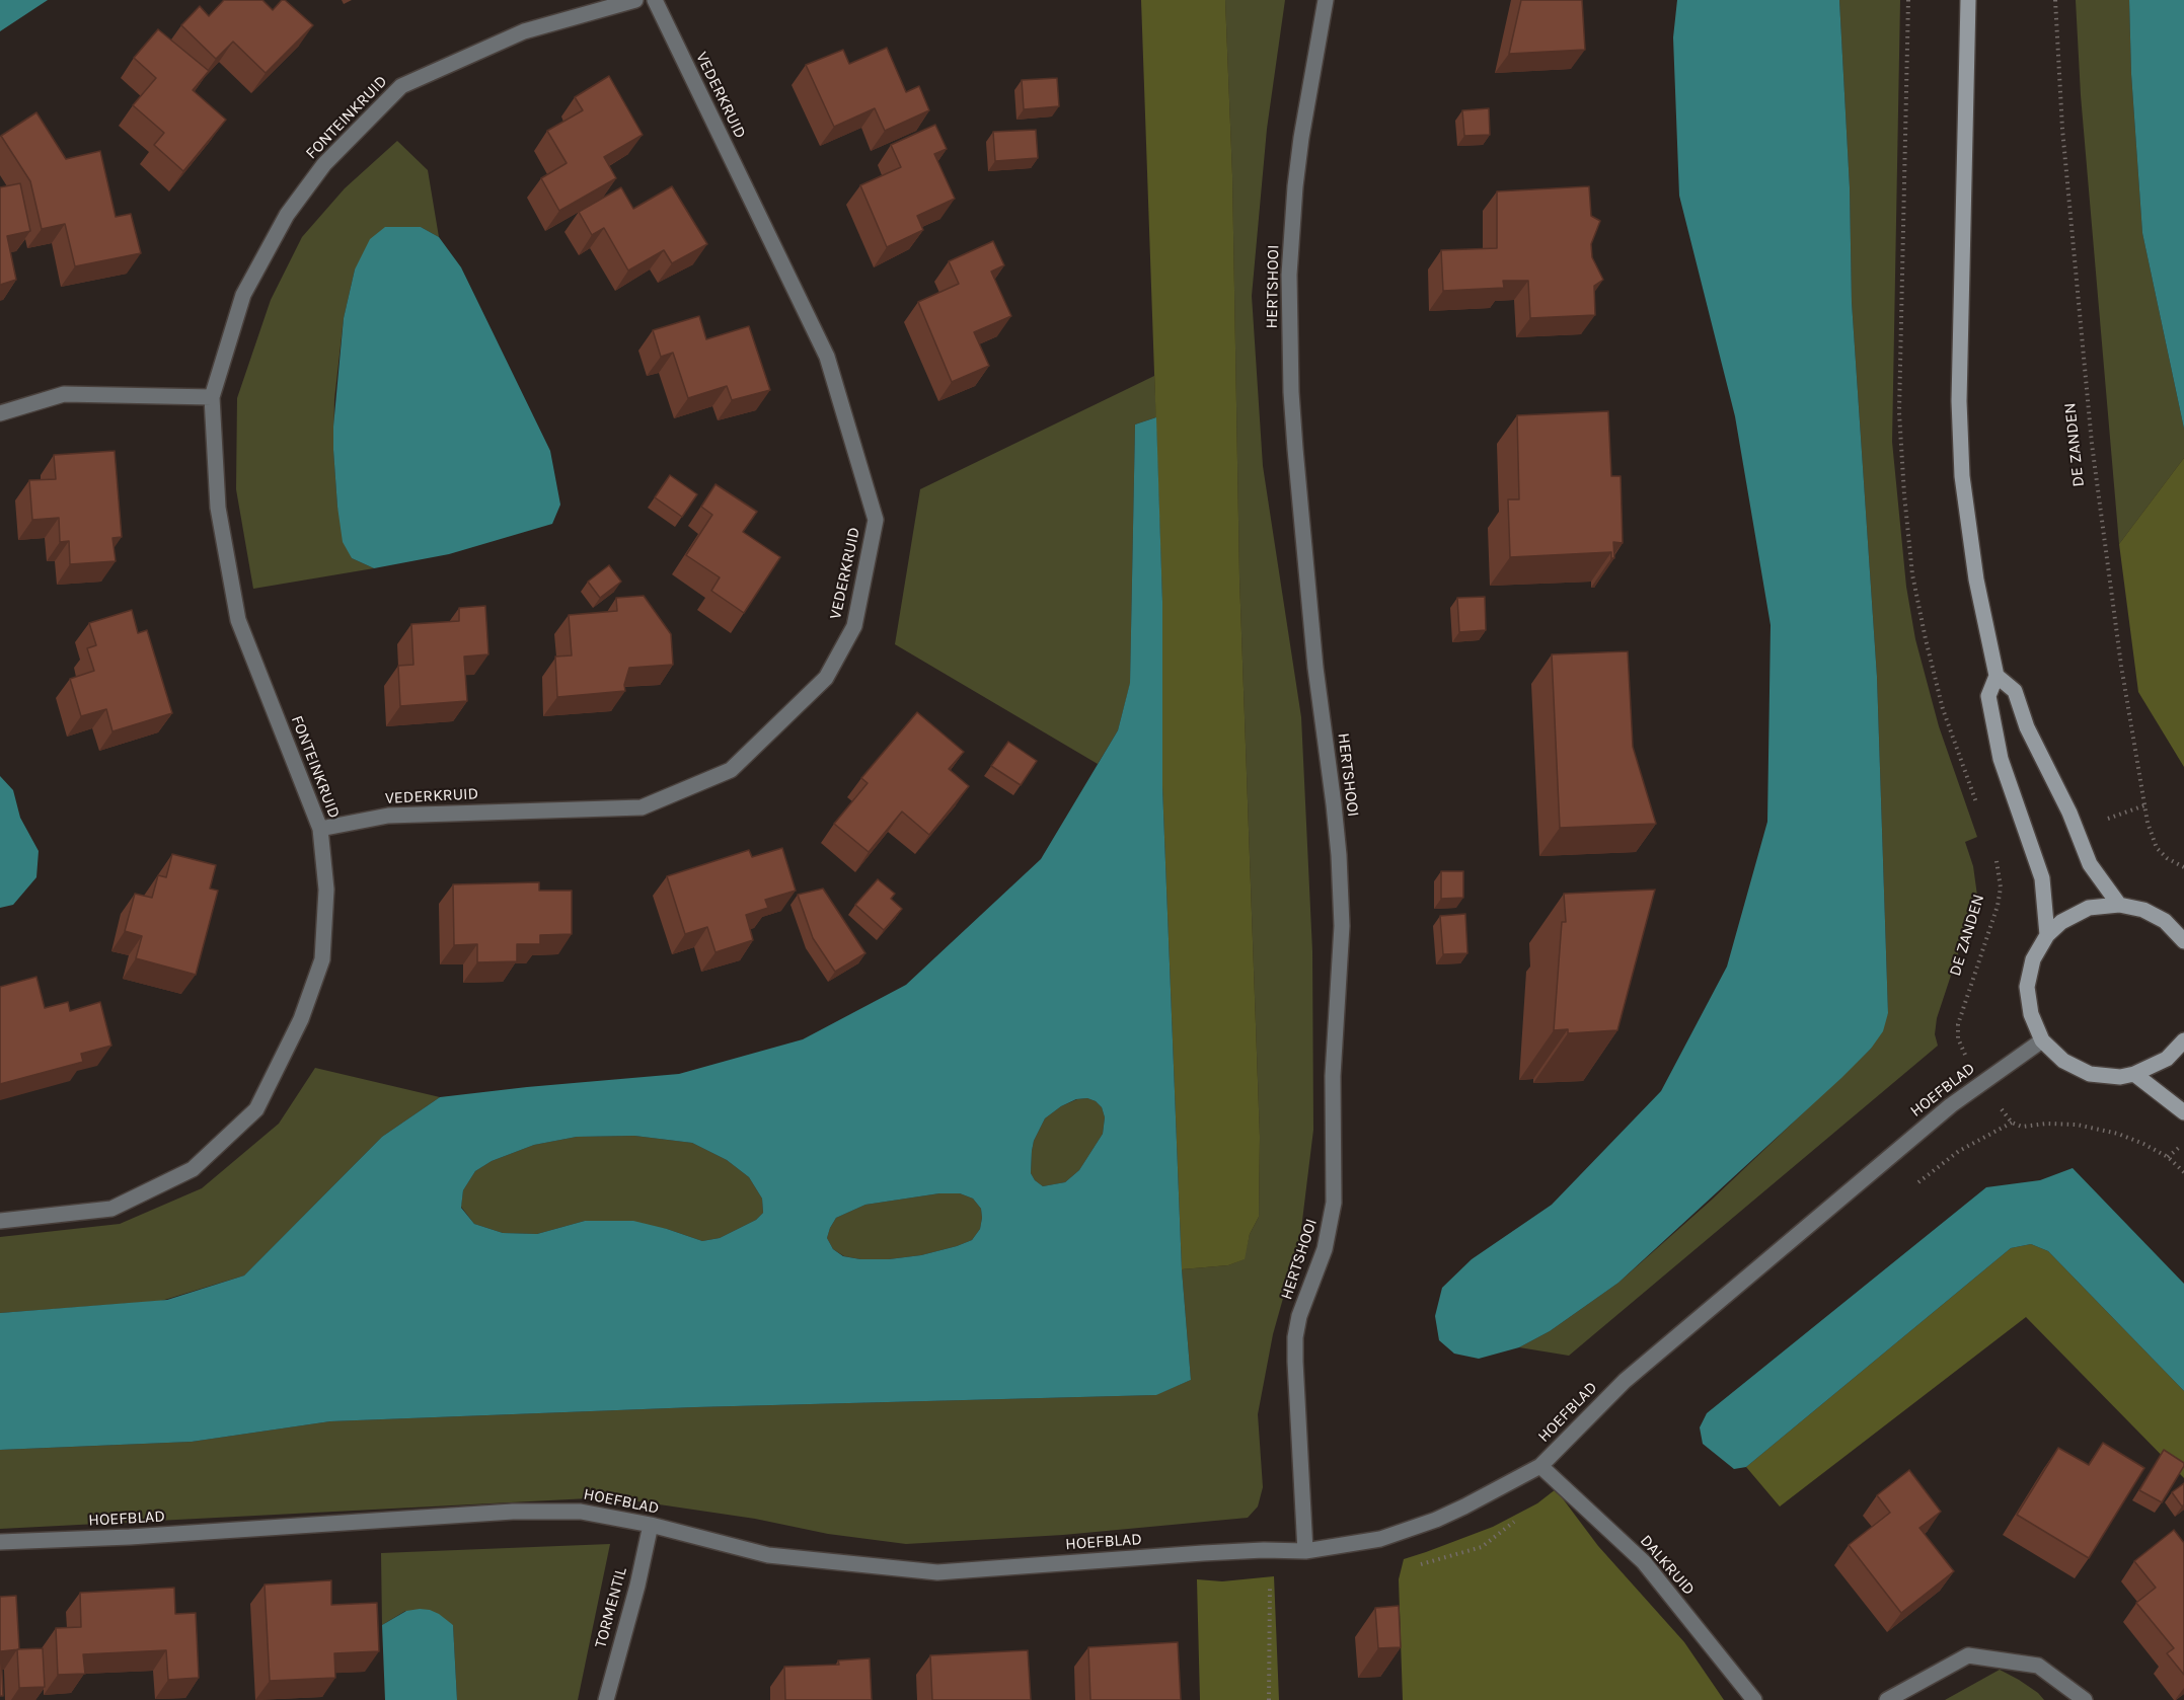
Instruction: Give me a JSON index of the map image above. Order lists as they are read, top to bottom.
{
  "streets": {
    "street": [
      "VEDERKRUID",
      "FONTEINKRUID",
      "HERTSHOOI",
      "HOEFBLAD",
      "DALKRUID",
      "TORMENTIL"
    ],
    "path": ["DE ZANDEN"]
  },
  "crossings": [
    ["VEDERKRUID", "FONTEINKRUID"],
    ["HERTSHOOI", "HOEFBLAD"],
    ["HOEFBLAD", "DALKRUID"],
    ["HOEFBLAD", "TORMENTIL"]
  ]
}
